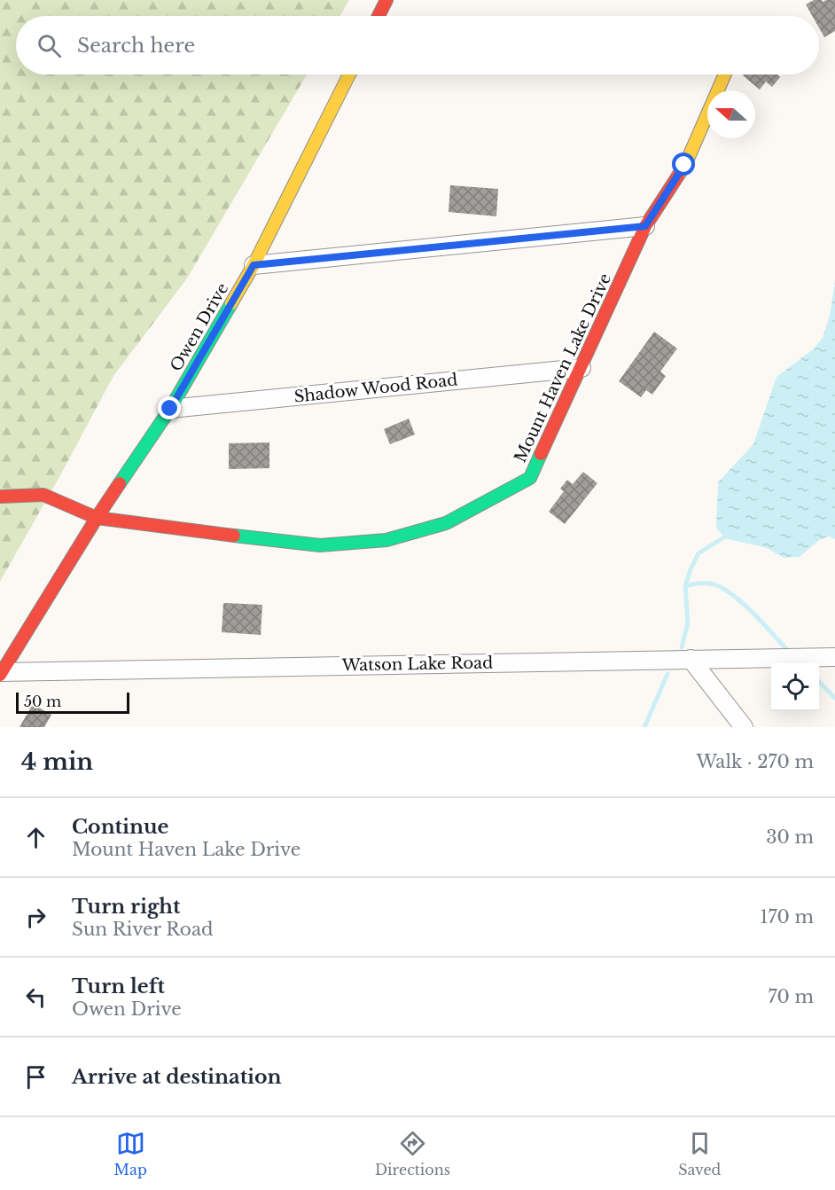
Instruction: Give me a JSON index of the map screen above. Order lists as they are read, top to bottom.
{
  "streets": {
    "street": [
      "Owen Drive",
      "Mount Haven Lake Drive",
      "Shadow Wood Road",
      "Watson Lake Road"
    ]
  },
  "crossings": [
    ["Owen Drive", "Mount Haven Lake Drive"],
    ["Owen Drive", "Shadow Wood Road"],
    ["Owen Drive", "Watson Lake Road"],
    ["Mount Haven Lake Drive", "Shadow Wood Road"]
  ],
  "scale_bar": "50 m",
  "north": "left",
  "page": {
    "search": "Search here",
    "scale": "50 m",
    "heading": ["4 min", "Walk · 270 m"],
    "list": [
      ["Continue", "Mount Haven Lake Drive", "30 m"],
      ["Turn right", "Sun River Road", "170 m"],
      ["Turn left", "Owen Drive", "70 m"],
      "Arrive at destination"
    ],
    "nav": ["Map", "Directions", "Saved"]
  }
}
